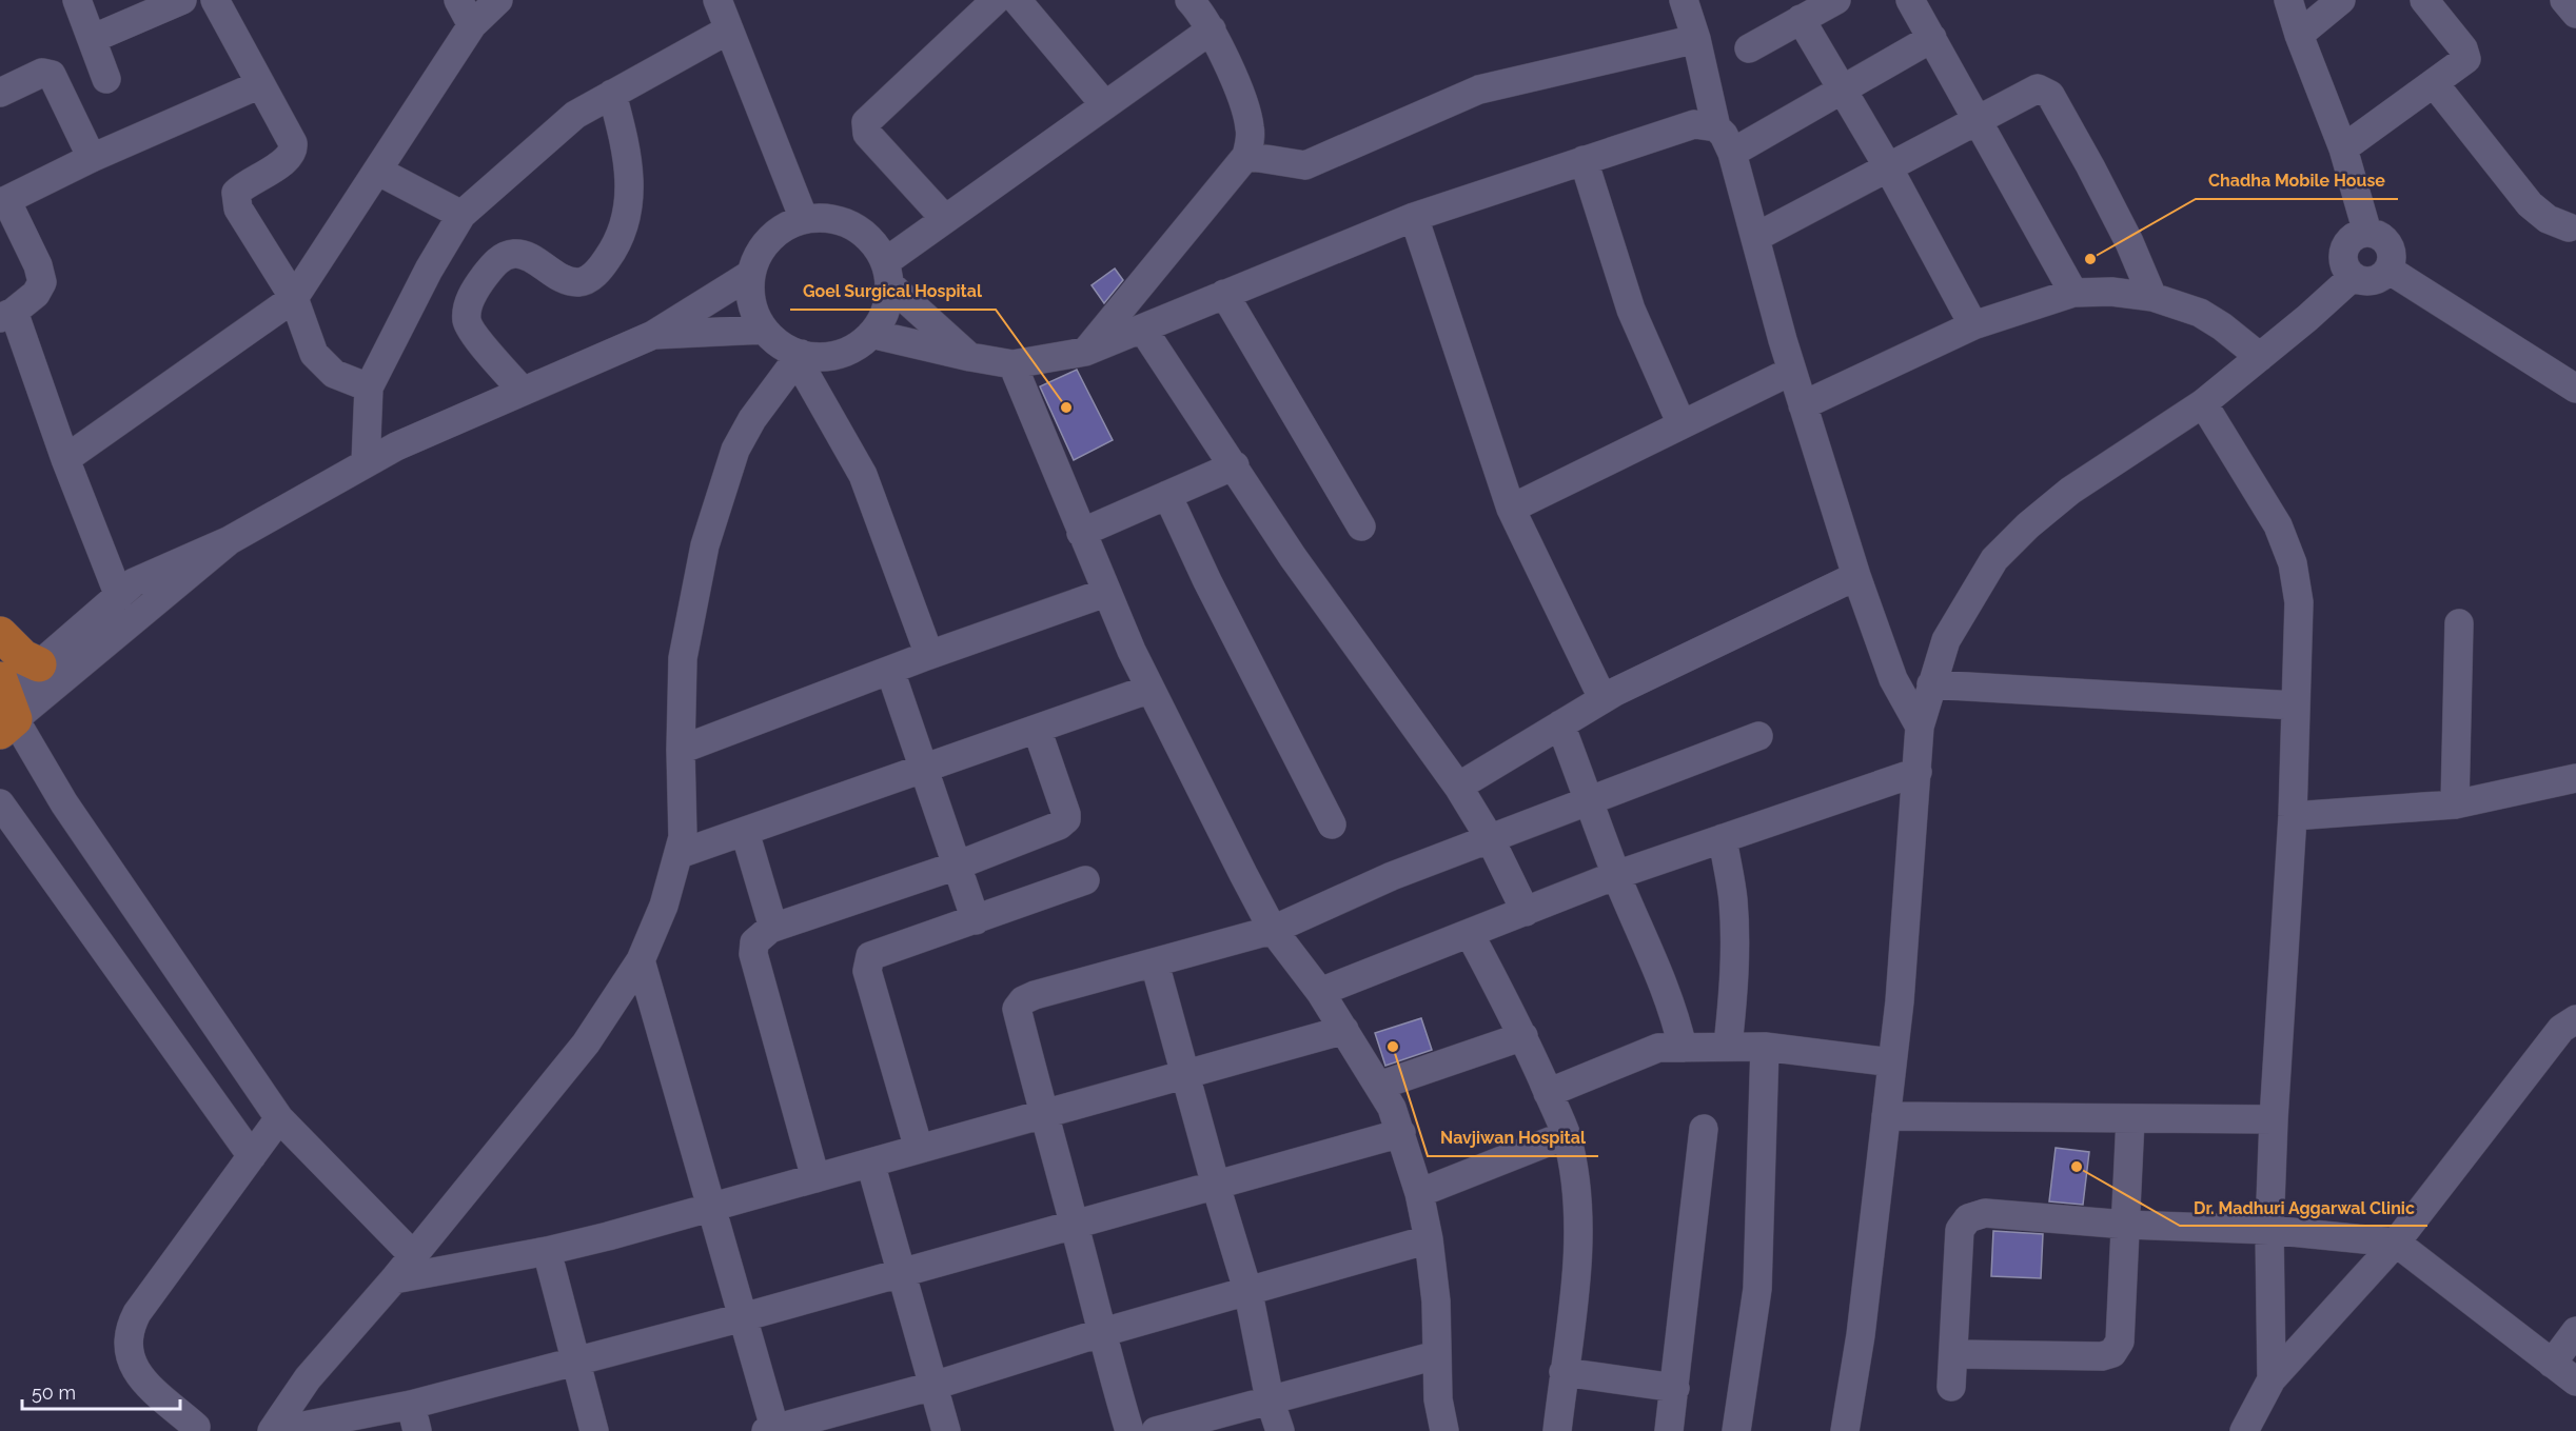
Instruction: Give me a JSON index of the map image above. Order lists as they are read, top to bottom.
{
  "places": [
    "Chadha Mobile House",
    "Goel Surgical Hospital",
    "Navjiwan Hospital",
    "Dr. Madhuri Aggarwal Clinic"
  ],
  "scale_bar": "50 m"
}
